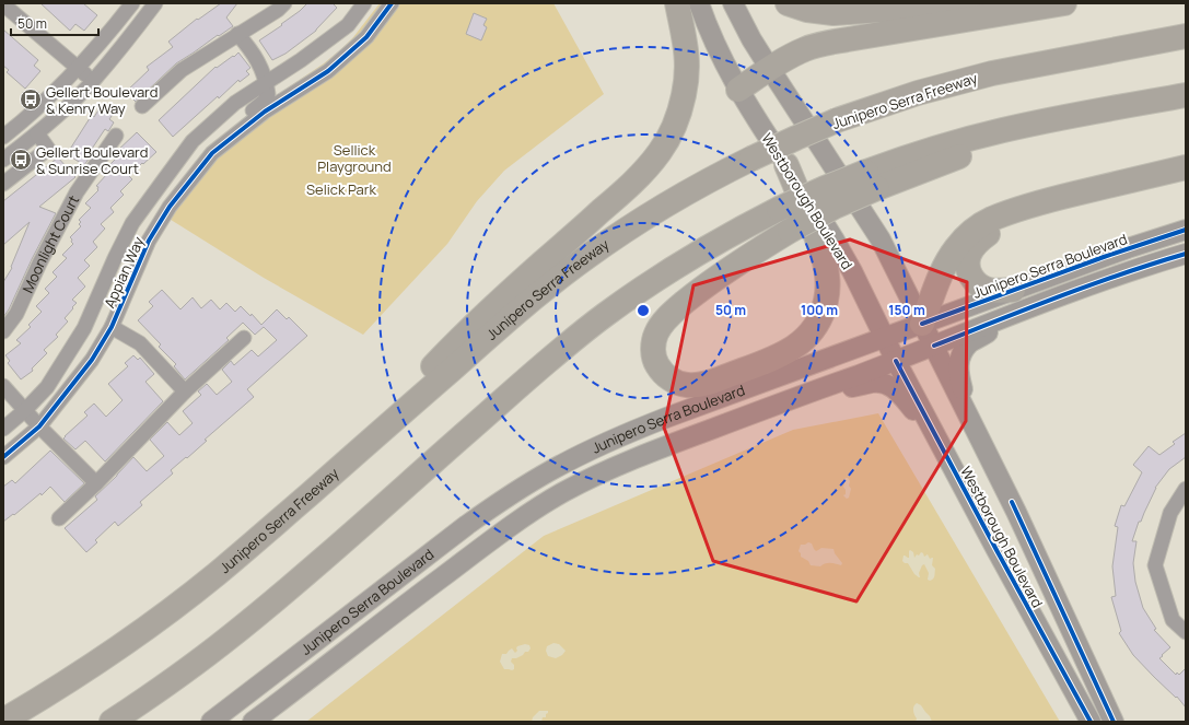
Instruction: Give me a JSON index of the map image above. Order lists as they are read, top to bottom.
{
  "streets": {
    "highway": ["Junipero Serra Freeway"],
    "main road": ["Westborough Boulevard", "Junipero Serra Boulevard"],
    "street": ["Moonlight Court", "Appian Way"]
  },
  "crossings": [
    ["Westborough Boulevard", "Junipero Serra Boulevard"]
  ],
  "parks": ["Sellick Playground", "Selick Park"],
  "places": {
    "bus stop": ["Gellert Boulevard & Kenry Way", "Gellert Boulevard & Sunrise Court"]
  },
  "scale_bar": "50 m",
  "rings": ["50 m", "100 m", "150 m"]
}
